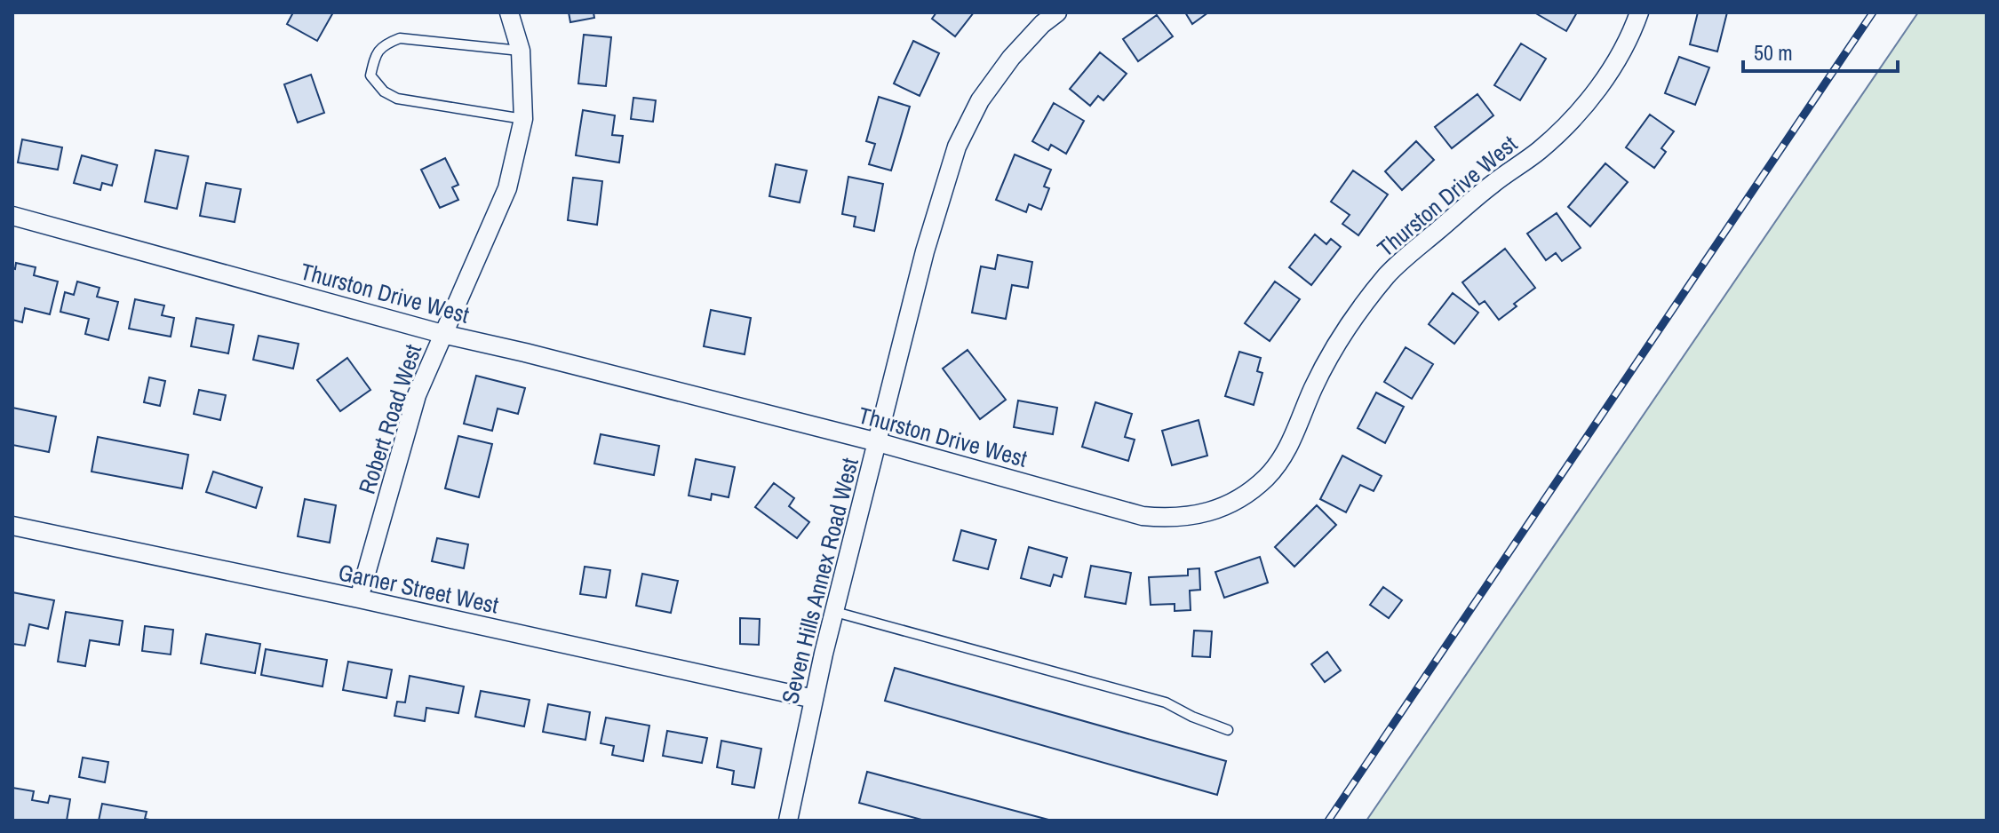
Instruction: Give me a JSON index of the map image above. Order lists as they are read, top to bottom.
{
  "streets": {
    "street": [
      "Thurston Drive West",
      "Robert Road West",
      "Seven Hills Annex Road West",
      "Garner Street West"
    ]
  },
  "crossings": [
    ["Thurston Drive West", "Robert Road West"],
    ["Thurston Drive West", "Seven Hills Annex Road West"],
    ["Robert Road West", "Garner Street West"],
    ["Seven Hills Annex Road West", "Garner Street West"]
  ],
  "scale_bar": "50 m"
}
